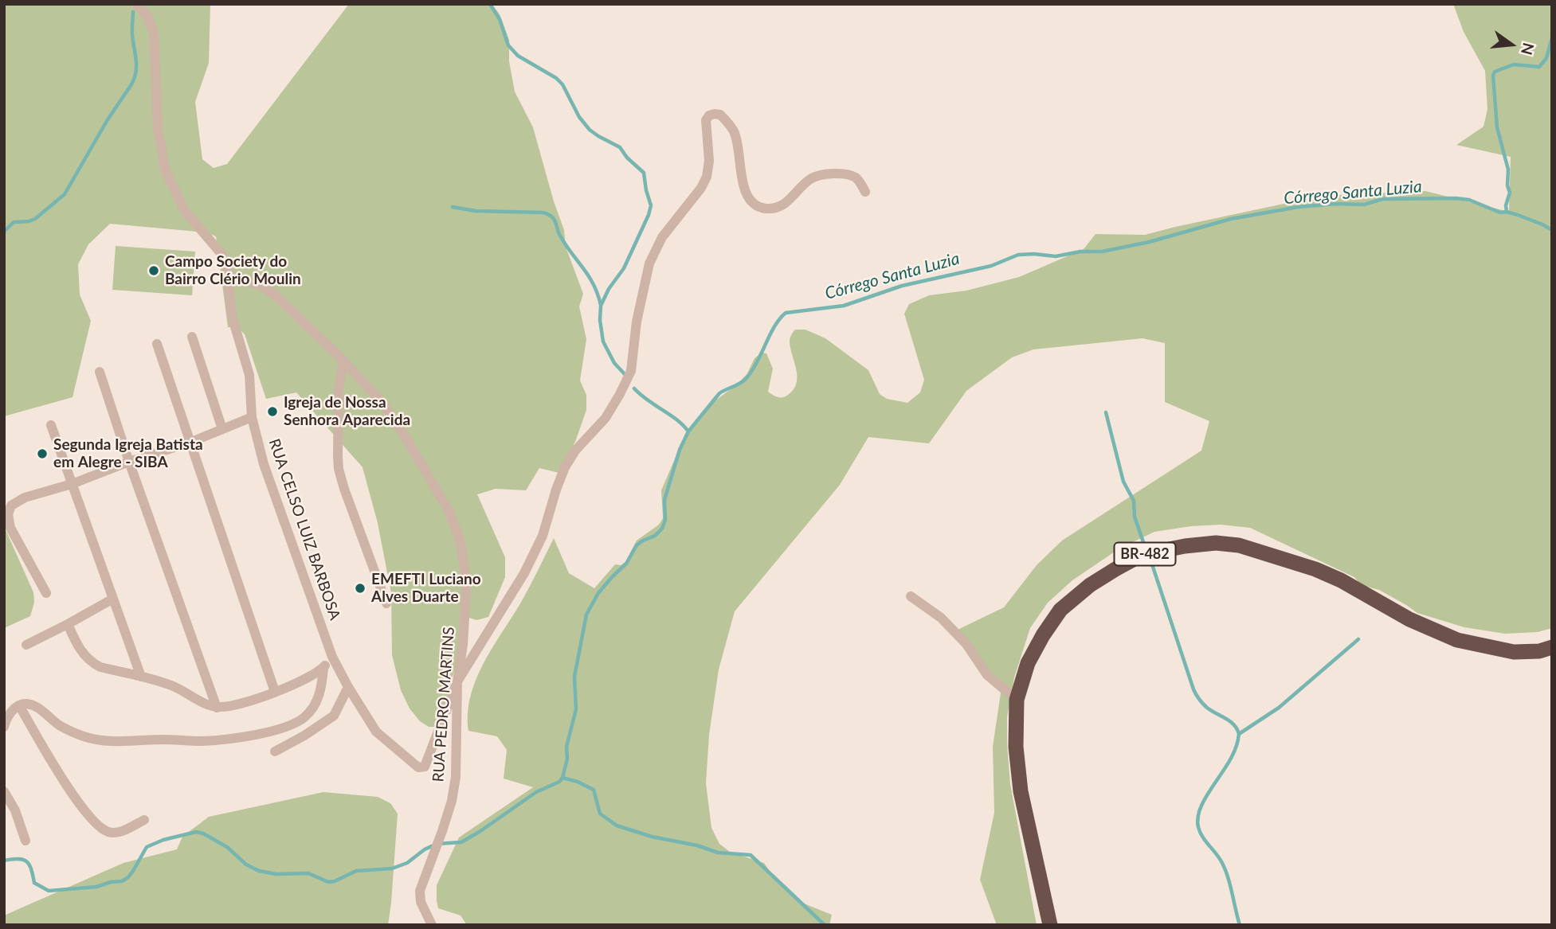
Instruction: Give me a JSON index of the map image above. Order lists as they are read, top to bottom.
{
  "streets": {
    "highway": ["BR-482"],
    "street": ["RUA CELSO LUIZ BARBOSA", "RUA PEDRO MARTINS"]
  },
  "crossings": [
    ["RUA CELSO LUIZ BARBOSA", "RUA PEDRO MARTINS"]
  ],
  "water": ["Córrego Santa Luzia"],
  "places": [
    "Campo Society do Bairro Clério Moulin",
    "Igreja de Nossa Senhora Aparecida",
    "Segunda Igreja Batista em Alegre - SIBA",
    "EMEFTI Luciano Alves Duarte"
  ],
  "north": "right"
}
